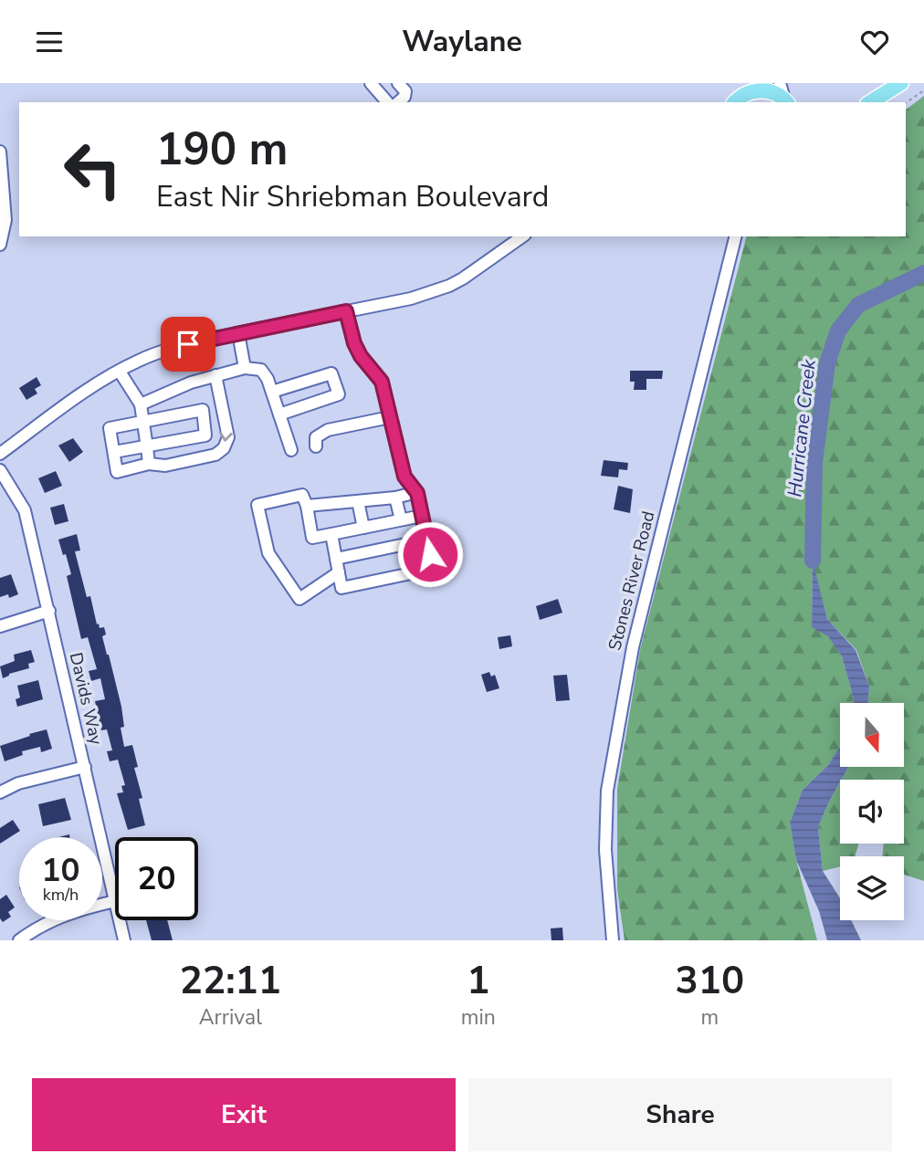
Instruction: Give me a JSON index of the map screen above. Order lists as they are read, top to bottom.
{
  "streets": {
    "street": ["Stones River Road", "Davids Way"]
  },
  "water": ["Hurricane Creek"],
  "north": "bottom",
  "page": {
    "header": "Waylane",
    "turn": ["190 m", "East Nir Shriebman Boulevard"],
    "speed": "10 km/h",
    "limit": "20",
    "eta": [
      "22:11",
      "Arrival",
      "1",
      "min",
      "310",
      "m"
    ],
    "buttons": ["Exit", "Share"]
  }
}
